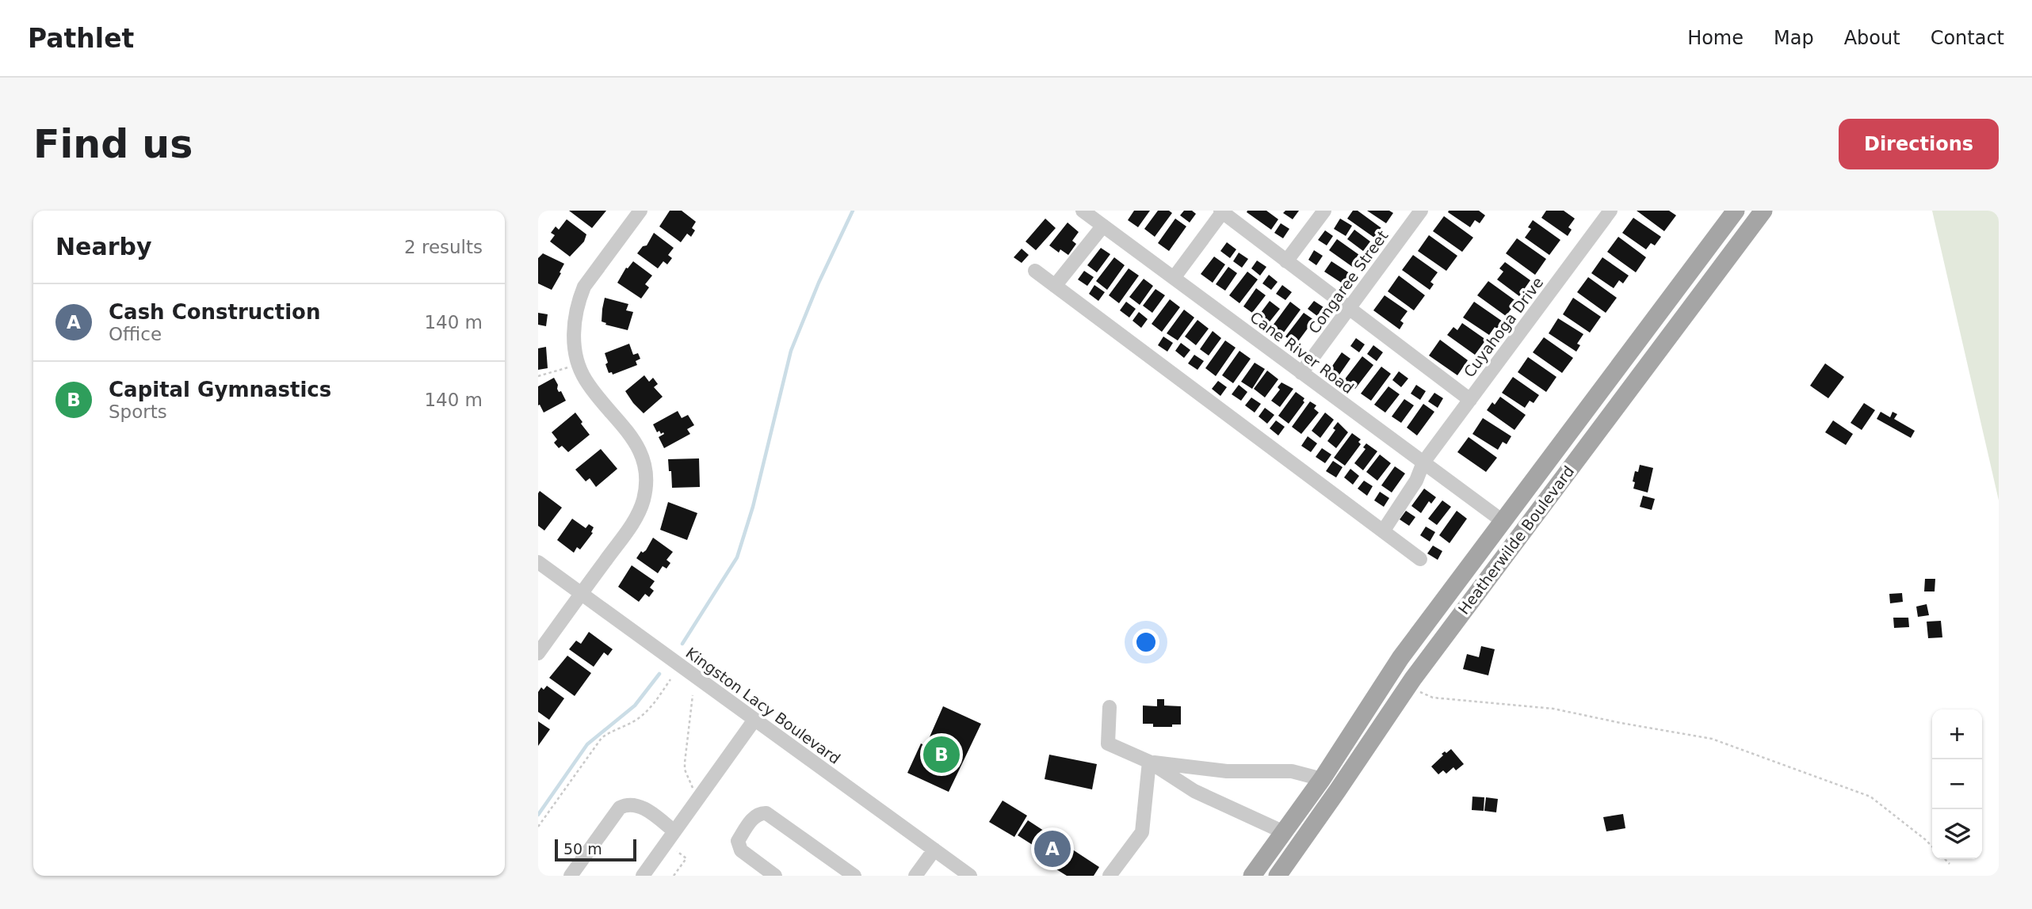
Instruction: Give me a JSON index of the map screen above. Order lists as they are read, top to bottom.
{
  "streets": {
    "main road": ["Heatherwilde Boulevard"],
    "street": [
      "Congaree Street",
      "Cuyahoga Drive",
      "Cane River Road",
      "Kingston Lacy Boulevard"
    ]
  },
  "crossings": [
    ["Congaree Street", "Cane River Road"],
    ["Cuyahoga Drive", "Cane River Road"],
    ["Cane River Road", "Heatherwilde Boulevard"]
  ],
  "scale_bar": "50 m",
  "page": {
    "header": "Pathlet",
    "nav": [
      "Home",
      "Map",
      "About",
      "Contact"
    ],
    "buttons": "Directions",
    "title": "Find us",
    "heading": ["Nearby", "2 results"],
    "list": [
      {
        "mark": "A",
        "name": "Cash Construction",
        "note": "Office",
        "value": "140 m"
      },
      {
        "mark": "B",
        "name": "Capital Gymnastics",
        "note": "Sports",
        "value": "140 m"
      }
    ],
    "map_buttons": ["+", "−"],
    "pins": ["B", "A"],
    "scale": "50 m"
  }
}
